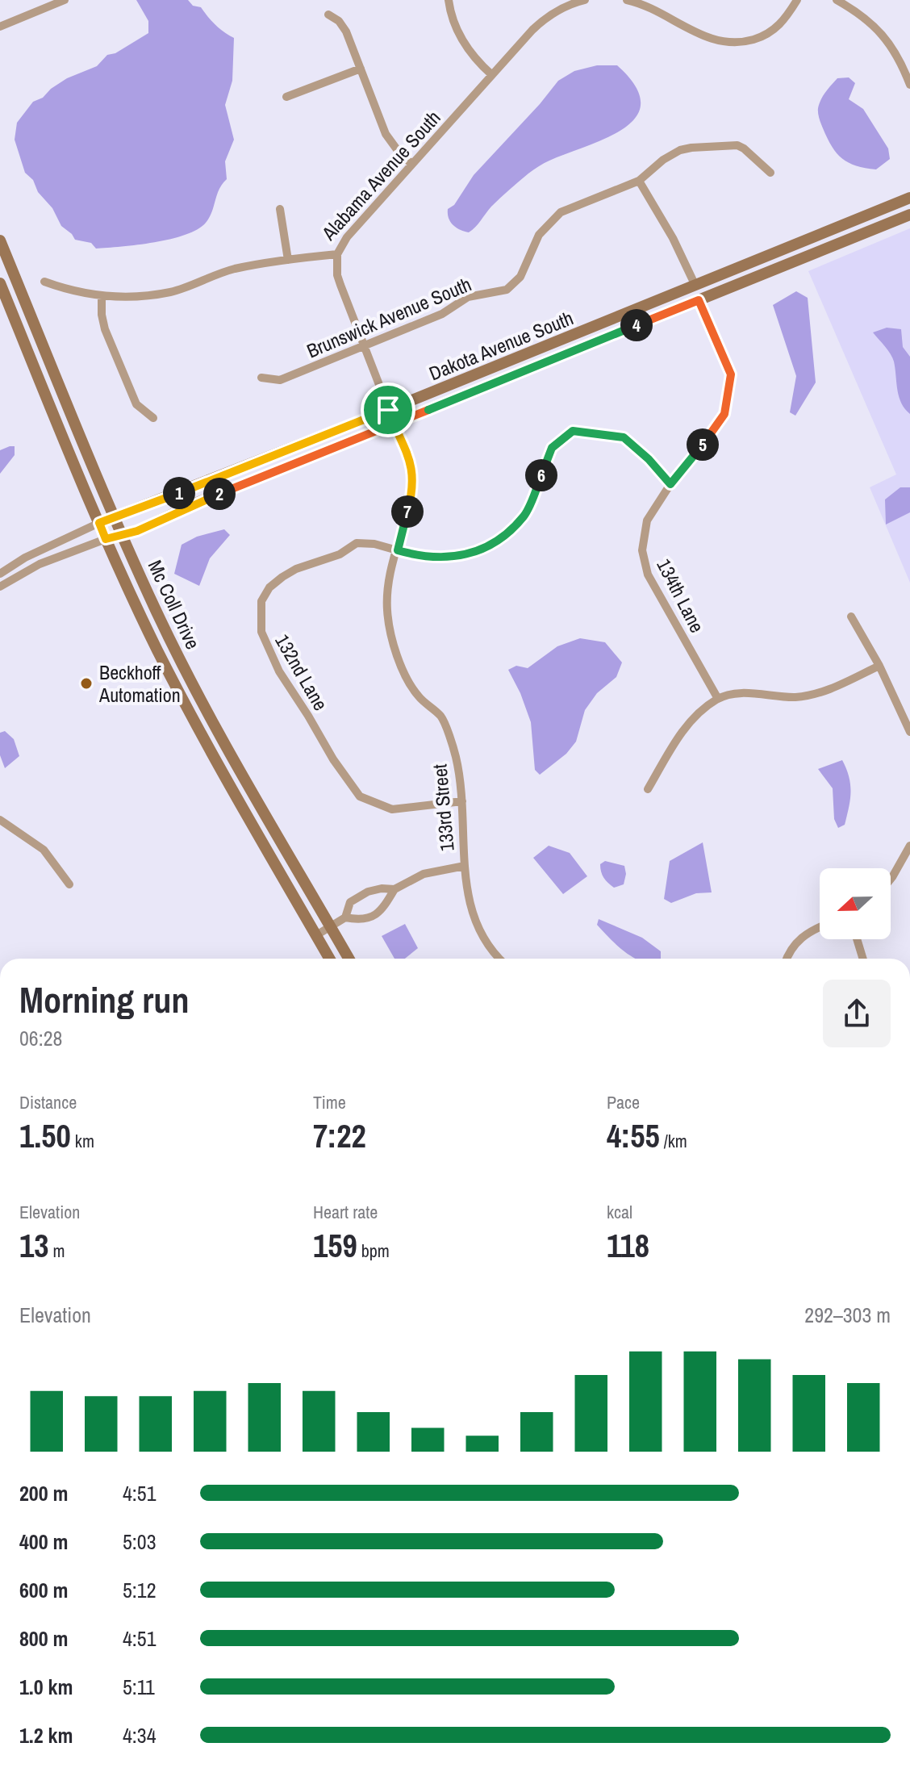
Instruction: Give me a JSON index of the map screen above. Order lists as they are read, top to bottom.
{
  "streets": {
    "main road": ["Dakota Avenue South", "Mc Coll Drive"],
    "street": [
      "Alabama Avenue South",
      "Brunswick Avenue South",
      "134th Lane",
      "132nd Lane",
      "133rd Street"
    ]
  },
  "crossings": [
    ["Alabama Avenue South", "133rd Street"],
    ["Brunswick Avenue South", "133rd Street"],
    ["Dakota Avenue South", "134th Lane"],
    ["Dakota Avenue South", "Mc Coll Drive"],
    ["Dakota Avenue South", "133rd Street"],
    ["134th Lane", "132nd Lane"],
    ["132nd Lane", "133rd Street"]
  ],
  "places": ["Beckhoff Automation"],
  "north": "left",
  "page": {
    "pins": [
      "4",
      "5",
      "6",
      "1",
      "2",
      "7"
    ],
    "heading": ["Morning run", "06:28"],
    "stats": [
      ["Distance", "1.50 km"],
      ["Time", "7:22"],
      ["Pace", "4:55 /km"],
      ["Elevation", "13 m"],
      ["Heart rate", "159 bpm"],
      ["kcal", "118"]
    ],
    "chart": ["Elevation", "292–303 m"],
    "list": [
      {
        "name": "200 m",
        "note": "4:51"
      },
      {
        "name": "400 m",
        "note": "5:03"
      },
      {
        "name": "600 m",
        "note": "5:12"
      },
      {
        "name": "800 m",
        "note": "4:51"
      },
      {
        "name": "1.0 km",
        "note": "5:11"
      },
      {
        "name": "1.2 km",
        "note": "4:34"
      }
    ]
  }
}
